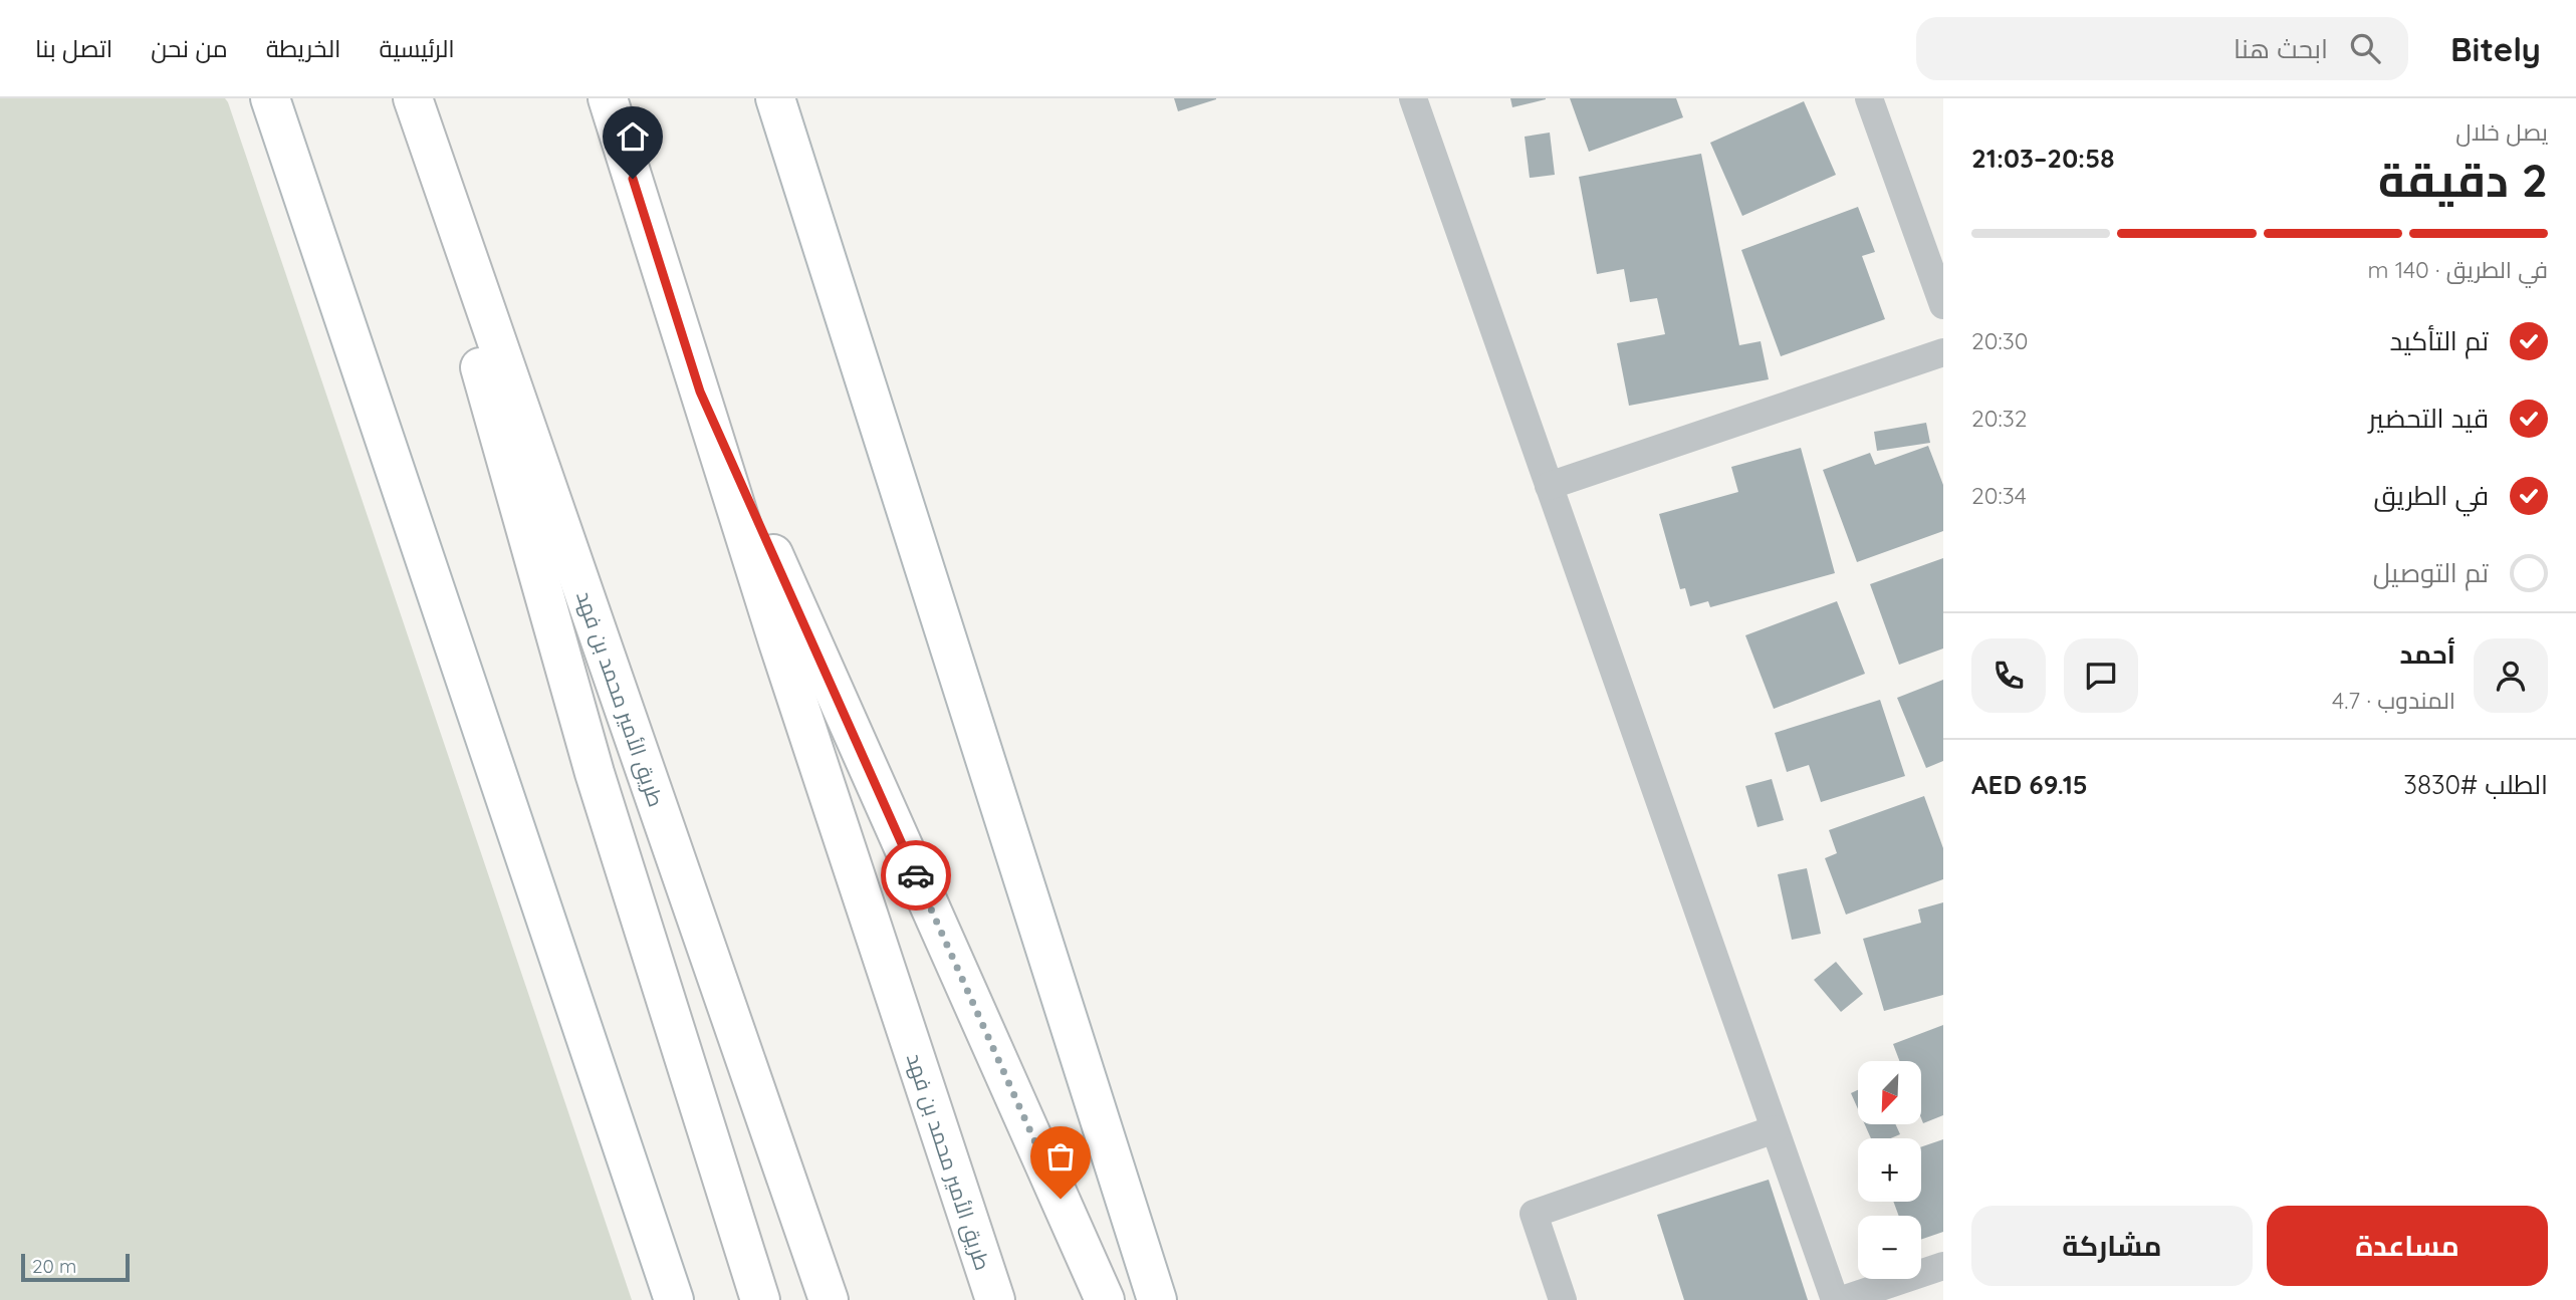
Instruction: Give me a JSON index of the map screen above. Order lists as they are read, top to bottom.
{
  "streets": {
    "main road": ["طريق الأمير محمد بن فهد"]
  },
  "scale_bar": "20 m",
  "north": "bottom left",
  "page": {
    "header": "Bitely",
    "search": "ابحث هنا",
    "nav": [
      "الرئيسية",
      "الخريطة",
      "من نحن",
      "اتصل بنا"
    ],
    "heading": ["2 دقيقة", "يصل خلال", "20:58–21:03"],
    "panel": [
      "أحمد",
      "المندوب · 4.7",
      "الطلب #3830",
      "AED 69.15"
    ],
    "bar": "في الطريق · 140 m",
    "list": [
      ["تم التأكيد", "20:30"],
      ["قيد التحضير", "20:32"],
      ["في الطريق", "20:34"],
      "تم التوصيل"
    ],
    "map_buttons": ["+", "−"],
    "buttons": ["مساعدة", "مشاركة"],
    "scale": "20 m"
  }
}
